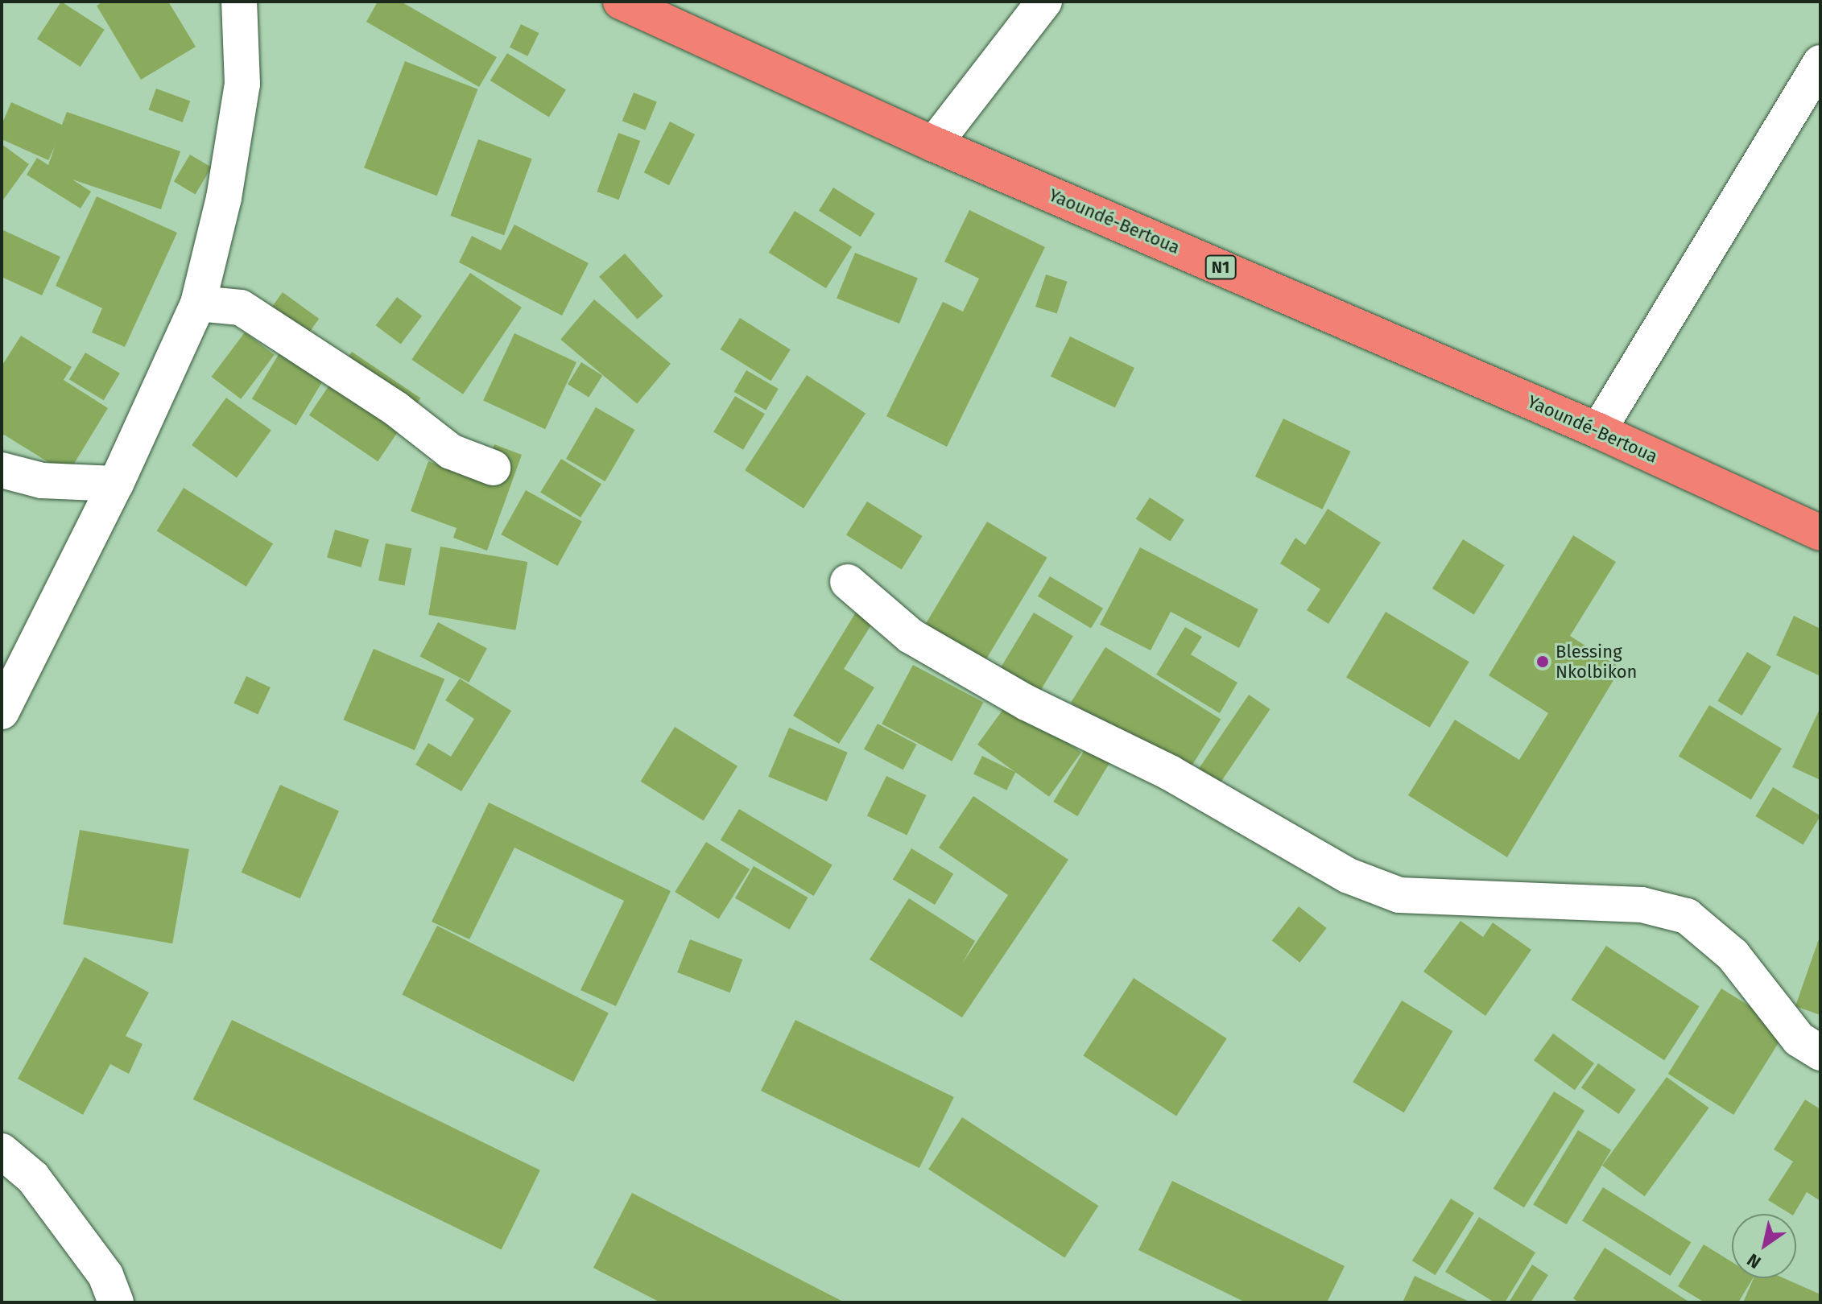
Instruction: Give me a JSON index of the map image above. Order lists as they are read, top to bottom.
{
  "streets": {
    "highway": ["Yaoundé-Bertoua", "N1"]
  },
  "places": ["Blessing Nkolbikon"],
  "north": "bottom left"
}
